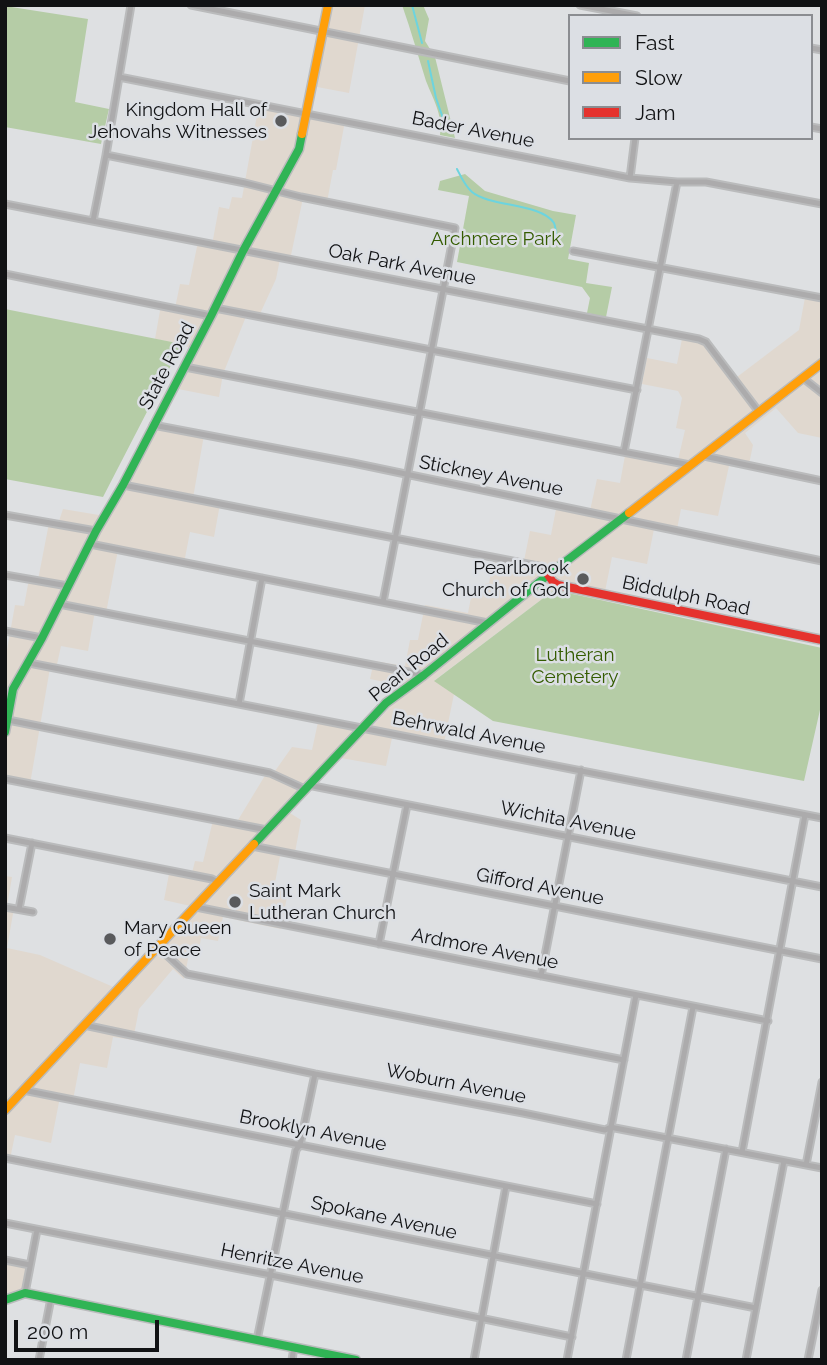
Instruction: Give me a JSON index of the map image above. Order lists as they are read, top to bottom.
{
  "streets": {
    "main road": ["State Road", "Biddulph Road", "Pearl Road"],
    "street": [
      "Bader Avenue",
      "Oak Park Avenue",
      "Stickney Avenue",
      "Behrwald Avenue",
      "Wichita Avenue",
      "Gifford Avenue",
      "Ardmore Avenue",
      "Woburn Avenue",
      "Brooklyn Avenue",
      "Spokane Avenue",
      "Henritze Avenue"
    ]
  },
  "crossings": [
    ["Bader Avenue", "State Road"],
    ["Oak Park Avenue", "State Road"],
    ["Oak Park Avenue", "Pearl Road"],
    ["State Road", "Stickney Avenue"],
    ["State Road", "Behrwald Avenue"],
    ["State Road", "Wichita Avenue"],
    ["Stickney Avenue", "Pearl Road"],
    ["Biddulph Road", "Pearl Road"],
    ["Pearl Road", "Behrwald Avenue"],
    ["Pearl Road", "Wichita Avenue"],
    ["Pearl Road", "Gifford Avenue"],
    ["Pearl Road", "Ardmore Avenue"],
    ["Pearl Road", "Woburn Avenue"],
    ["Pearl Road", "Brooklyn Avenue"]
  ],
  "parks": ["Archmere Park", "Lutheran Cemetery"],
  "places": [
    "Kingdom Hall of Jehovahs Witnesses",
    "Pearlbrook Church of God",
    "Saint Mark Lutheran Church",
    "Mary Queen of Peace"
  ],
  "legend": ["Fast", "Slow", "Jam"],
  "scale_bar": "200 m"
}
